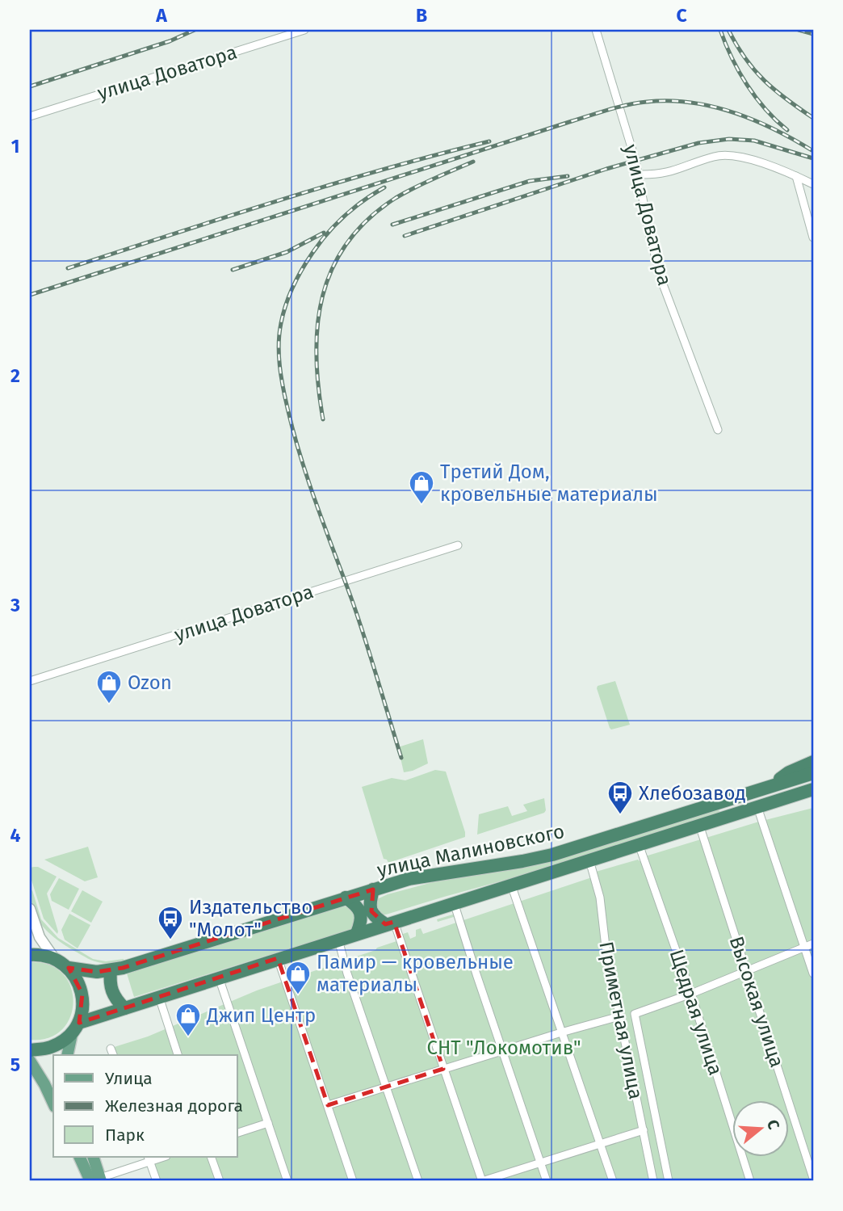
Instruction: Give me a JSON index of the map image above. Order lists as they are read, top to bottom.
{
  "streets": {
    "highway": ["улица Малиновского"],
    "street": [
      "улица Доватора",
      "Высокая улица",
      "Щедрая улица",
      "Приметная улица"
    ]
  },
  "crossings": [
    ["улица Малиновского", "Высокая улица"],
    ["улица Малиновского", "Щедрая улица"],
    ["улица Малиновского", "Приметная улица"]
  ],
  "parks": ["СНТ \"Локомотив\""],
  "places": {
    "shop": [
      "Третий Дом, кровельные материалы",
      "Ozon",
      "Памир — кровельные материалы",
      "Джип Центр"
    ],
    "bus stop": ["Хлебозавод", "Издательство \"Молот\""]
  },
  "legend": ["Улица", "Железная дорога", "Парк"],
  "north": "right",
  "grid": {
    "columns": ["A", "B", "C"],
    "rows": [
      "1",
      "2",
      "3",
      "4",
      "5"
    ]
  }
}
